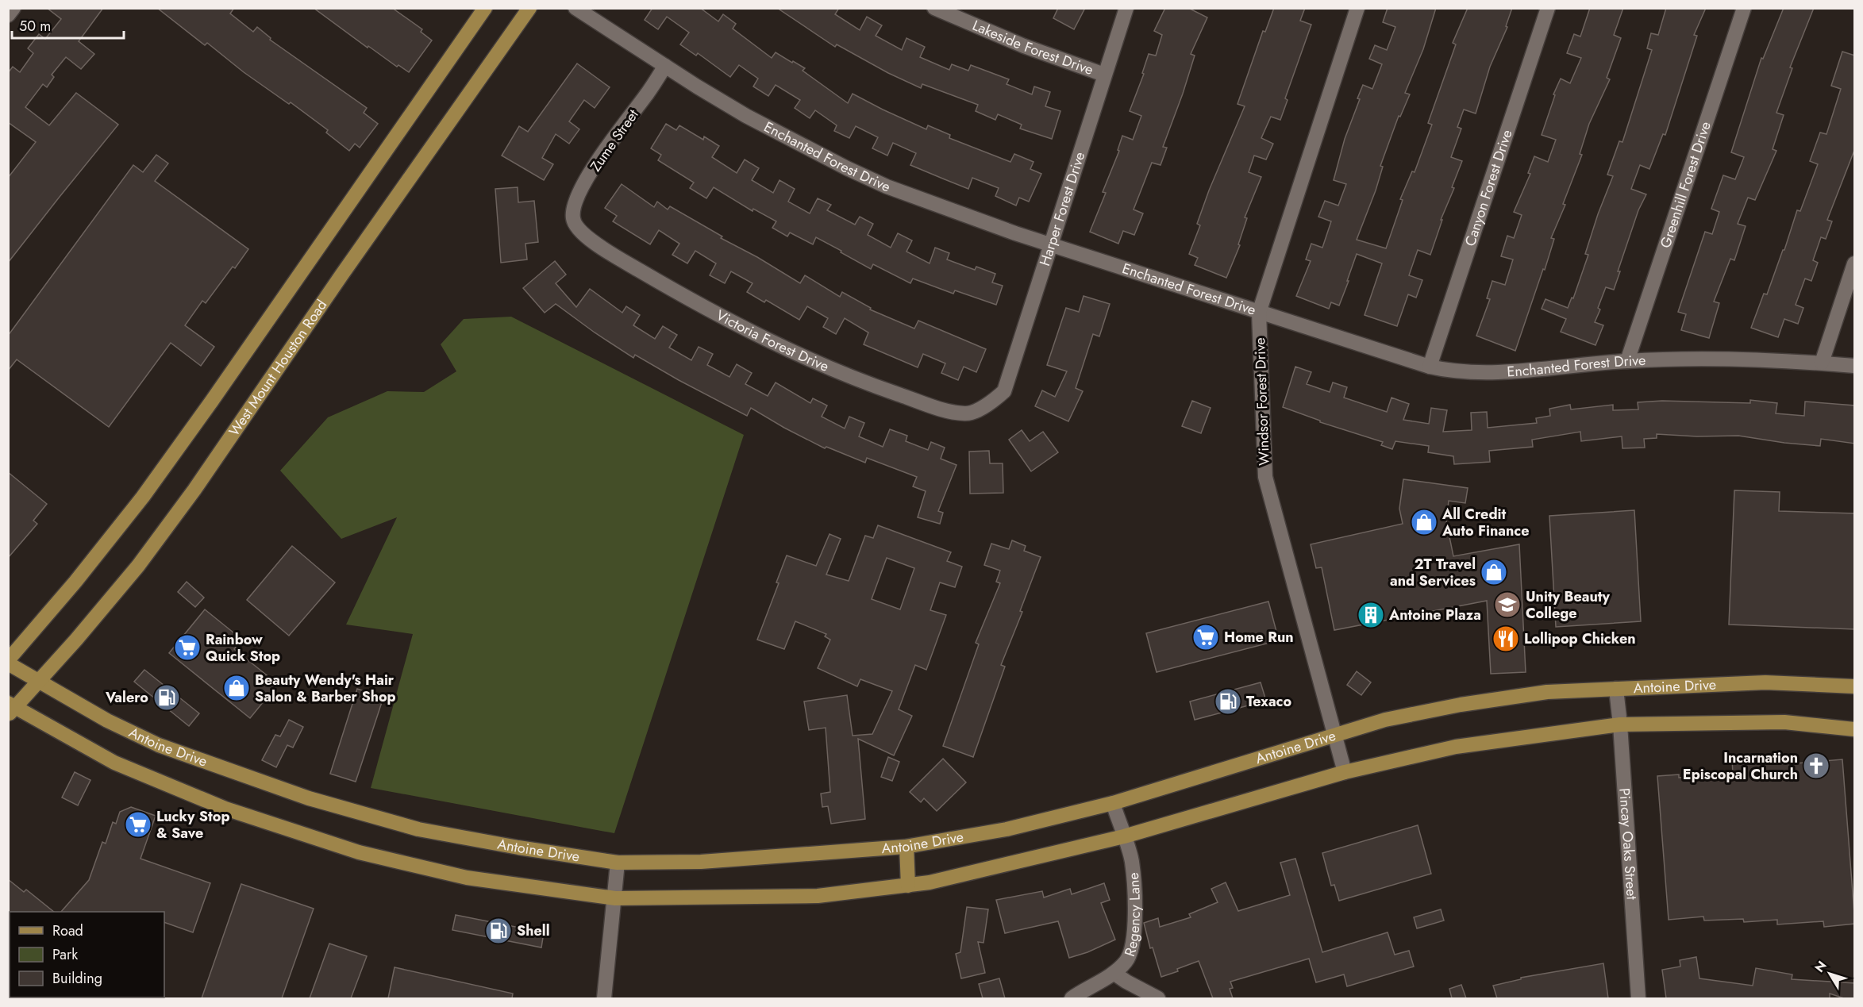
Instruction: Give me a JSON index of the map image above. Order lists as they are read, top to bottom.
{
  "streets": {
    "main road": ["West Mount Houston Road", "Antoine Drive"],
    "street": [
      "Lakeside Forest Drive",
      "Zume Street",
      "Enchanted Forest Drive",
      "Greenhill Forest Drive",
      "Canyon Forest Drive",
      "Harper Forest Drive",
      "Victoria Forest Drive",
      "Windsor Forest Drive",
      "Pincay Oaks Street",
      "Regency Lane"
    ]
  },
  "crossings": [
    ["Lakeside Forest Drive", "Harper Forest Drive"],
    ["Zume Street", "Enchanted Forest Drive"],
    ["Zume Street", "Victoria Forest Drive"],
    ["Enchanted Forest Drive", "Greenhill Forest Drive"],
    ["Enchanted Forest Drive", "Canyon Forest Drive"],
    ["Enchanted Forest Drive", "Harper Forest Drive"],
    ["Enchanted Forest Drive", "Windsor Forest Drive"],
    ["Harper Forest Drive", "Victoria Forest Drive"],
    ["West Mount Houston Road", "Antoine Drive"],
    ["Windsor Forest Drive", "Antoine Drive"],
    ["Antoine Drive", "Pincay Oaks Street"],
    ["Antoine Drive", "Regency Lane"]
  ],
  "places": {
    "shop": ["All Credit Auto Finance", "2T Travel and Services", "Beauty Wendy's Hair Salon & Barber Shop"],
    "school or university": ["Unity Beauty College"],
    "building": ["Antoine Plaza"],
    "supermarket": ["Home Run", "Rainbow Quick Stop", "Lucky Stop & Save"],
    "restaurant": ["Lollipop Chicken"],
    "fuel station": ["Valero", "Texaco", "Shell"],
    "church": ["Incarnation Episcopal Church"]
  },
  "legend": ["Road", "Park", "Building"],
  "scale_bar": "50 m",
  "north": "top left"
}
